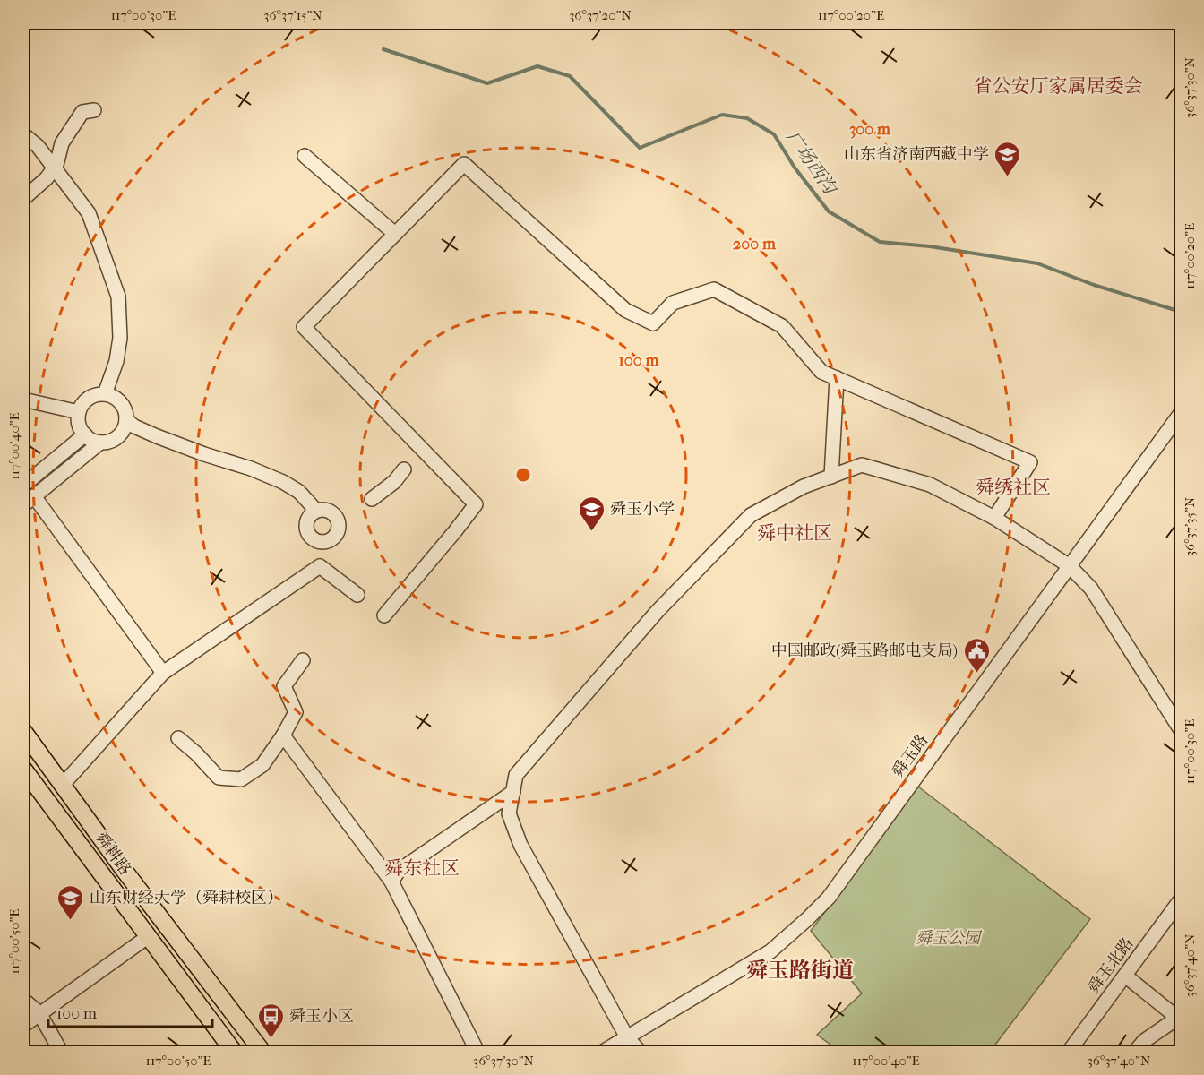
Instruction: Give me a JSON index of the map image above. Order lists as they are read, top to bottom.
{
  "streets": {
    "main road": ["舜耕路"],
    "street": ["舜玉路", "舜玉北路"]
  },
  "districts": [
    "省公安厅家属居委会",
    "舜绣社区",
    "舜中社区",
    "舜东社区",
    "舜玉路街道"
  ],
  "water": ["广场西沟"],
  "parks": ["舜玉公园"],
  "places": {
    "school or university": ["山东省济南西藏中学", "舜玉小学", "山东财经大学（舜耕校区）"],
    "public building": ["中国邮政(舜玉路邮电支局)"],
    "bus stop": ["舜玉小区"]
  },
  "scale_bar": "100 m",
  "coordinates": [
    "117°00'30\"E",
    "36°37'15\"N",
    "36°37'20\"N",
    "117°00'20\"E",
    "36°37'30\"N",
    "117°00'40\"E",
    "36°37'35\"N",
    "117°00'50\"E",
    "36°37'40\"N"
  ],
  "rings": ["300 m", "200 m", "100 m"]
}
